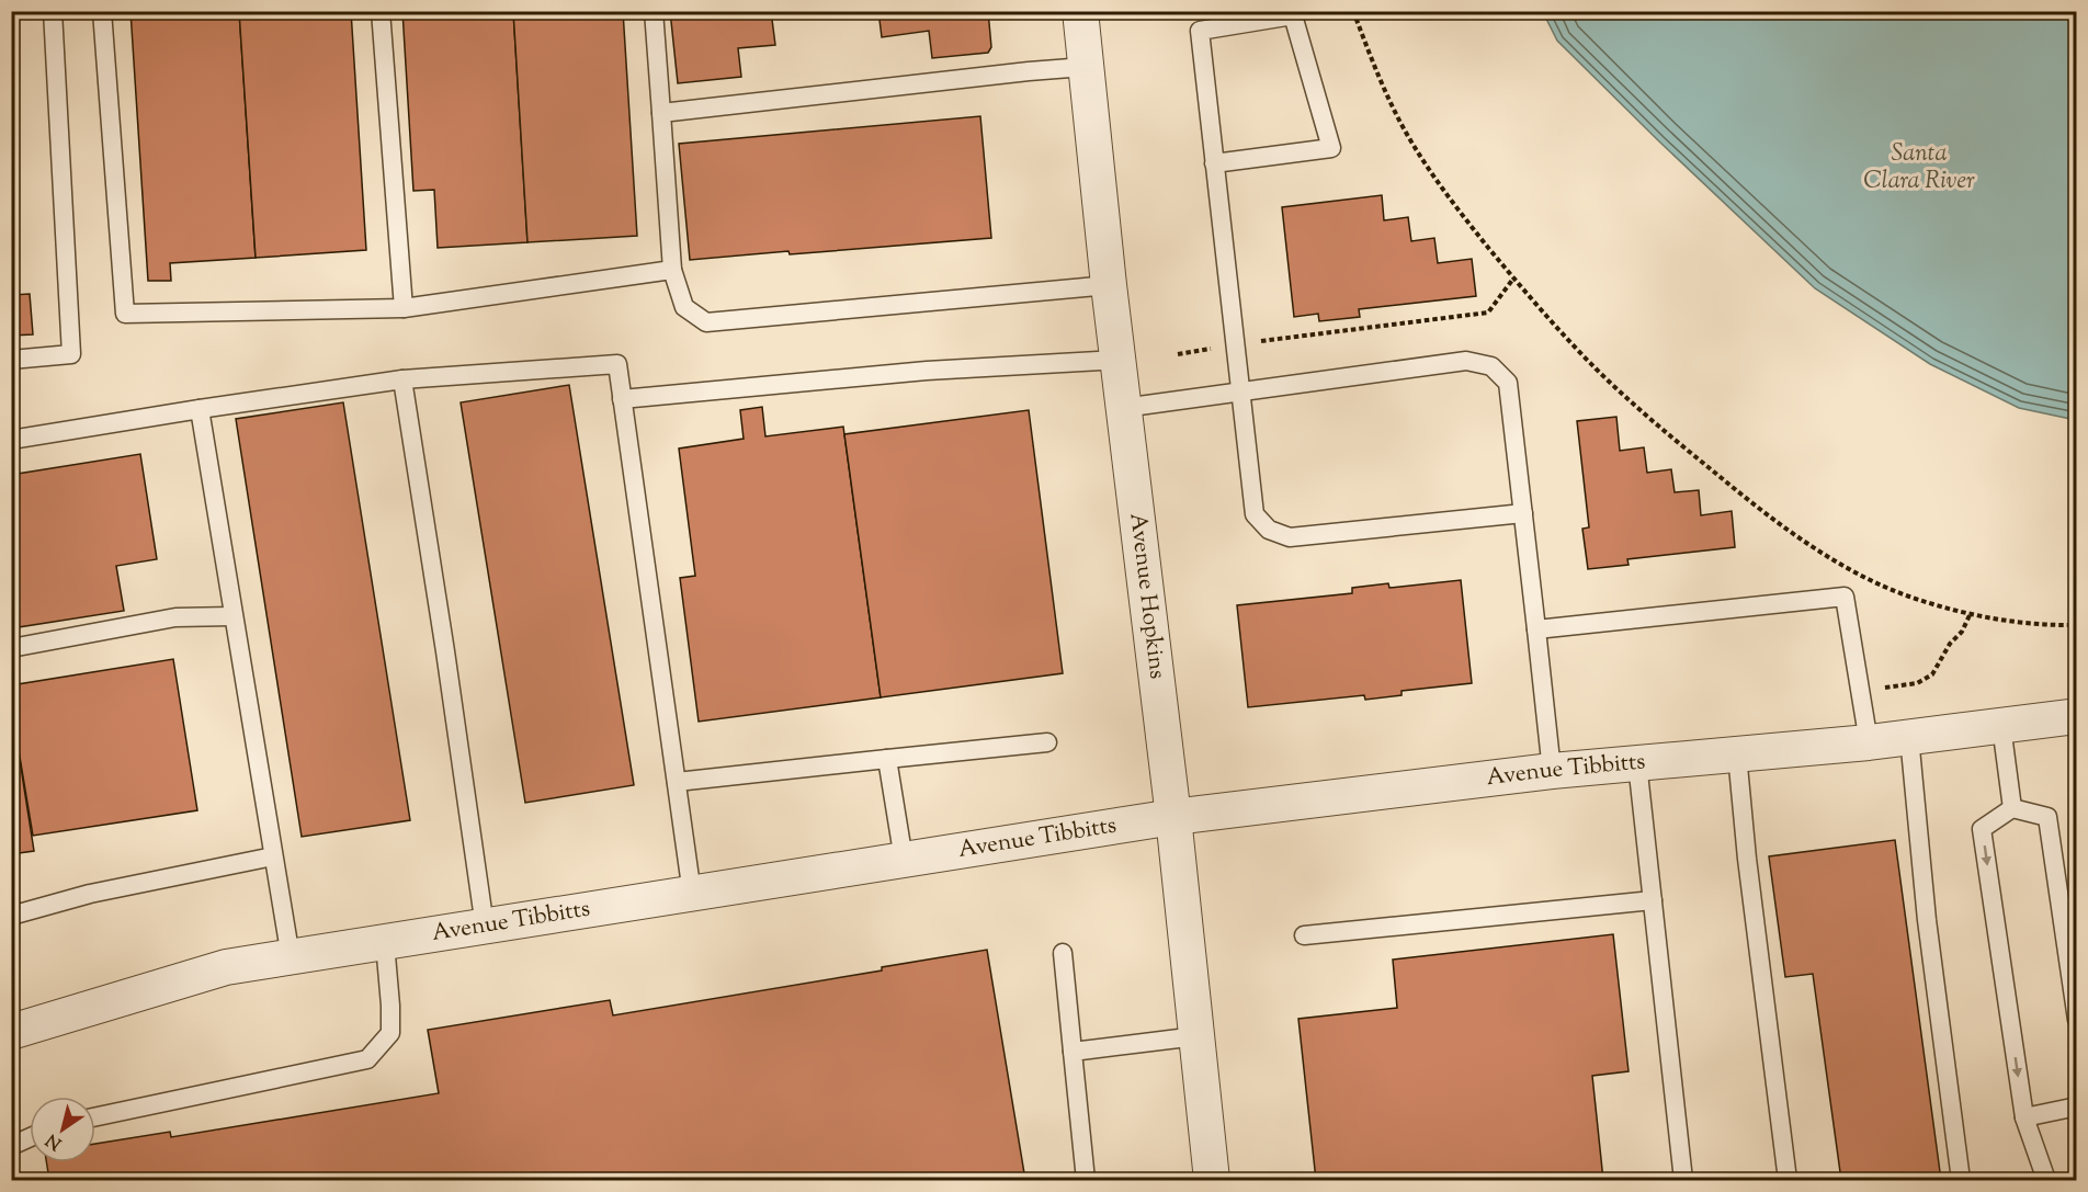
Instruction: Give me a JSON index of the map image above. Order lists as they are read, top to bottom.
{
  "streets": {
    "street": ["Avenue Hopkins", "Avenue Tibbitts"]
  },
  "crossings": [
    ["Avenue Hopkins", "Avenue Tibbitts"]
  ],
  "water": ["Santa Clara River"],
  "north": "bottom left"
}
